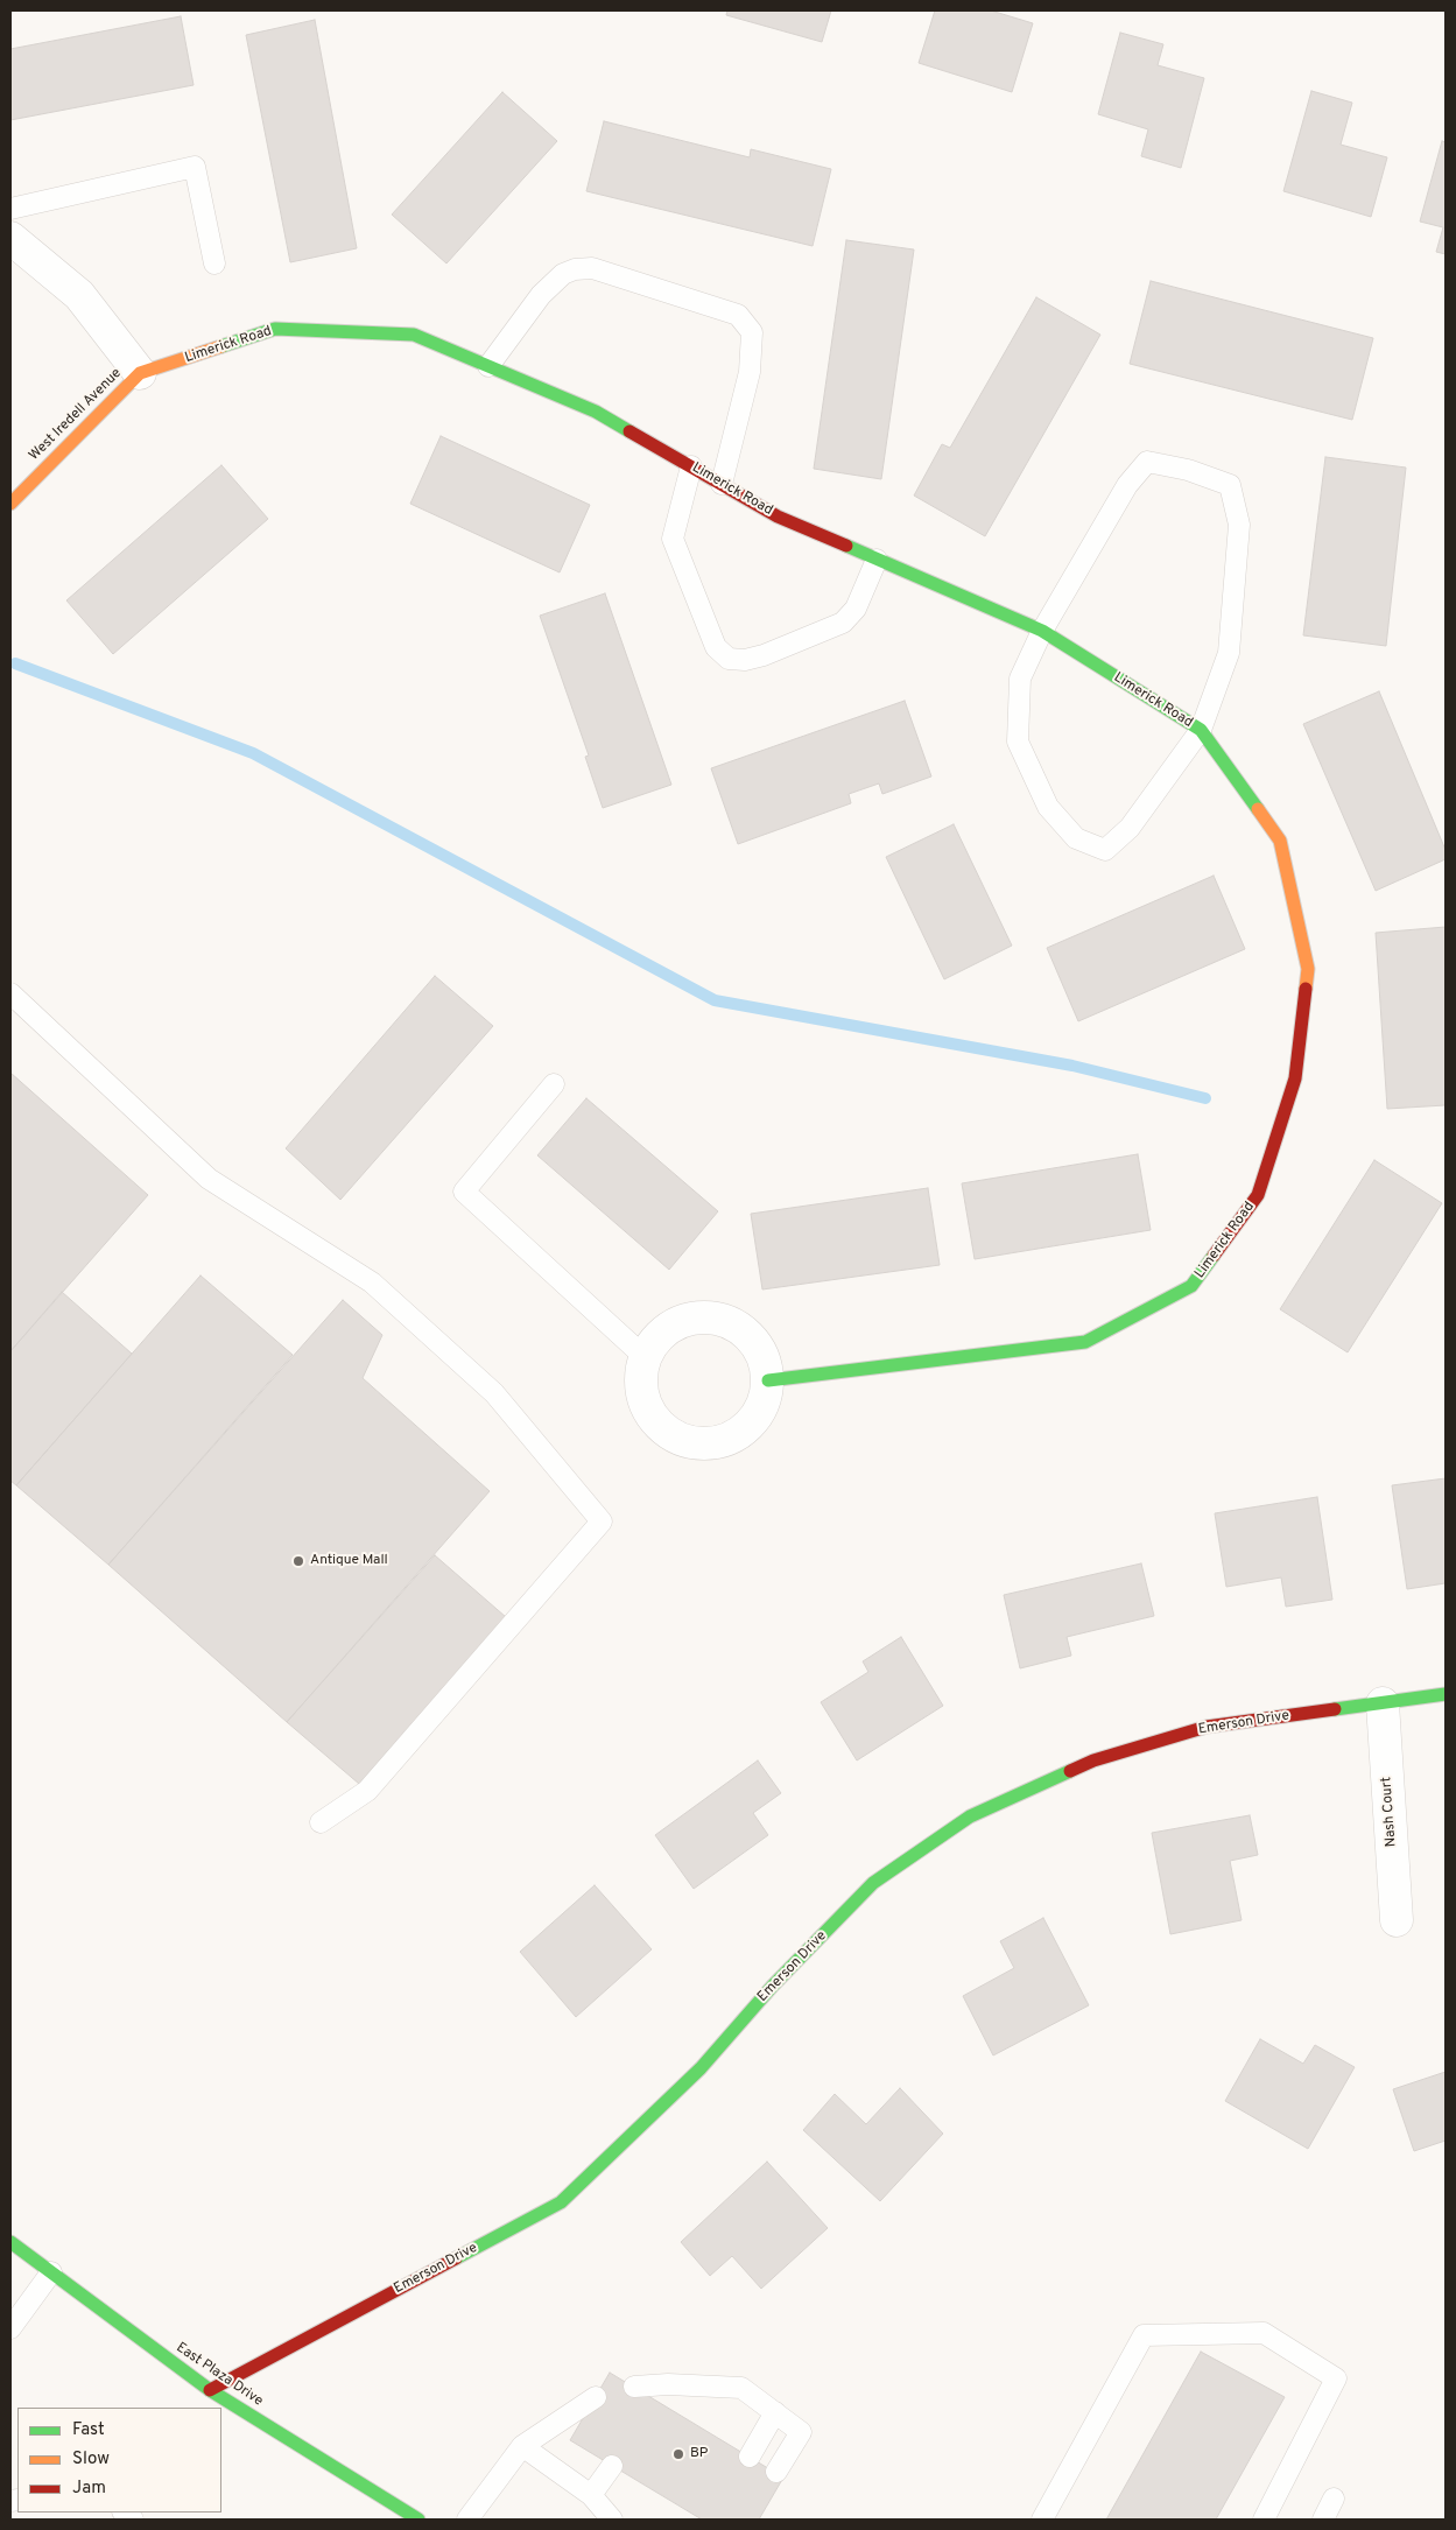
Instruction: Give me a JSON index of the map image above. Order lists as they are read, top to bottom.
{
  "streets": {
    "street": [
      "Limerick Road",
      "West Iredell Avenue",
      "Emerson Drive",
      "Nash Court",
      "East Plaza Drive"
    ]
  },
  "crossings": [
    ["Limerick Road", "West Iredell Avenue"],
    ["Emerson Drive", "Nash Court"],
    ["Emerson Drive", "East Plaza Drive"]
  ],
  "places": ["Antique Mall", "BP"],
  "legend": ["Fast", "Slow", "Jam"]
}
